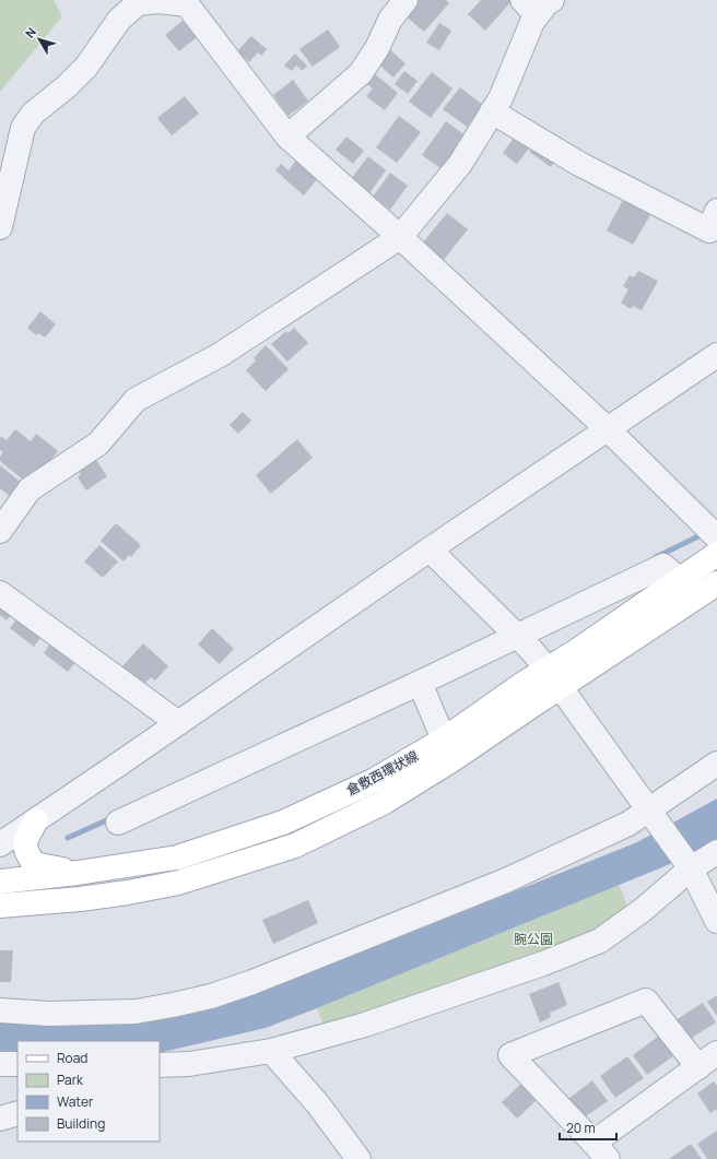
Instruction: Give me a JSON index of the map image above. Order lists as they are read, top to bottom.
{
  "streets": {
    "main road": ["倉敷西環状線"]
  },
  "parks": ["腕公園"],
  "legend": [
    "Road",
    "Park",
    "Water",
    "Building"
  ],
  "scale_bar": "20 m",
  "north": "top left"
}
